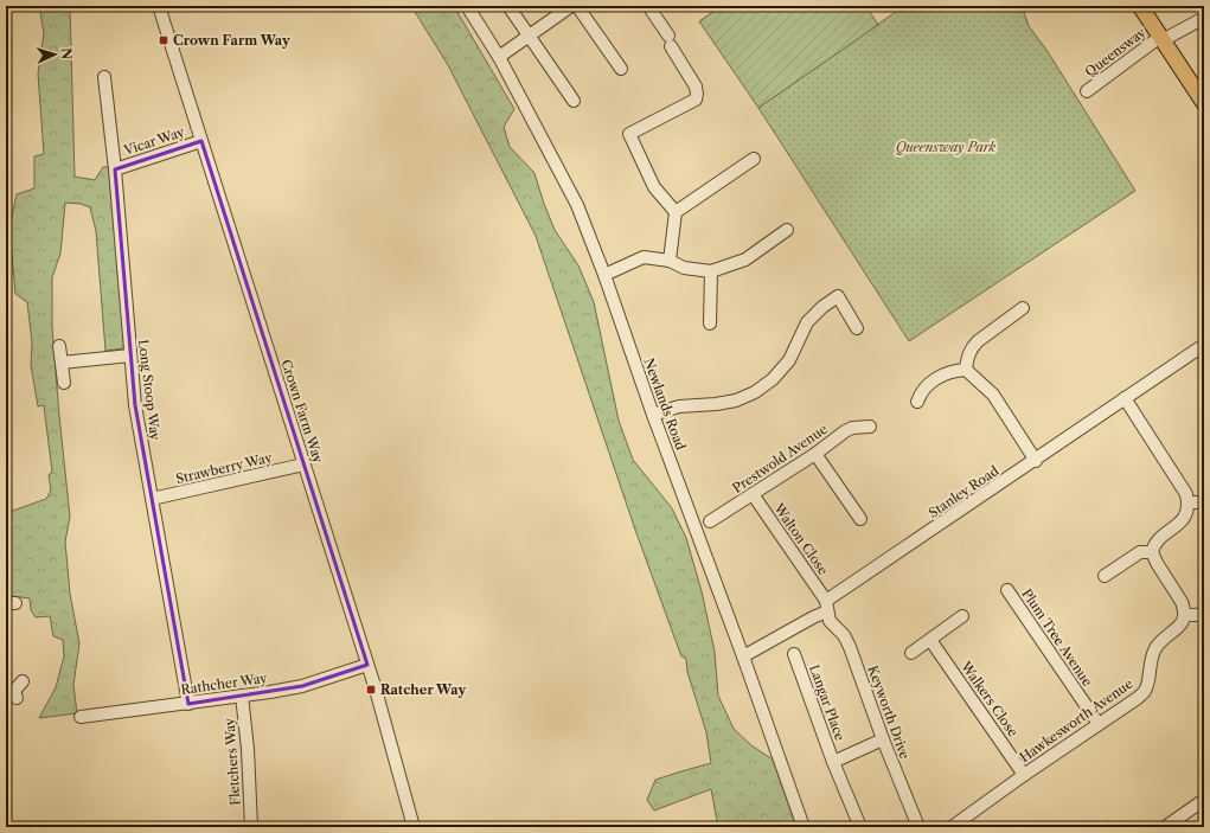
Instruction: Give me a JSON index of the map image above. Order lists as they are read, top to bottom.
{
  "streets": {
    "street": [
      "Queensway",
      "Vicar Way",
      "Long Stoop Way",
      "Newlands Road",
      "Crown Farm Way",
      "Prestwold Avenue",
      "Strawberry Way",
      "Stanley Road",
      "Walton Close",
      "Plum Tree Avenue",
      "Rathcher Way",
      "Walkers Close",
      "Langar Place",
      "Keyworth Drive",
      "Hawkesworth Avenue",
      "Fletchers Way"
    ]
  },
  "crossings": [
    ["Vicar Way", "Long Stoop Way"],
    ["Vicar Way", "Crown Farm Way"],
    ["Long Stoop Way", "Strawberry Way"],
    ["Long Stoop Way", "Rathcher Way"],
    ["Newlands Road", "Stanley Road"],
    ["Crown Farm Way", "Strawberry Way"],
    ["Crown Farm Way", "Rathcher Way"],
    ["Prestwold Avenue", "Walton Close"],
    ["Stanley Road", "Walton Close"],
    ["Stanley Road", "Keyworth Drive"],
    ["Walton Close", "Keyworth Drive"],
    ["Plum Tree Avenue", "Hawkesworth Avenue"],
    ["Rathcher Way", "Fletchers Way"],
    ["Walkers Close", "Hawkesworth Avenue"],
    ["Langar Place", "Keyworth Drive"]
  ],
  "parks": ["Queensway Park"],
  "places": {
    "transit": ["Crown Farm Way", "Ratcher Way"]
  },
  "north": "right"
}
